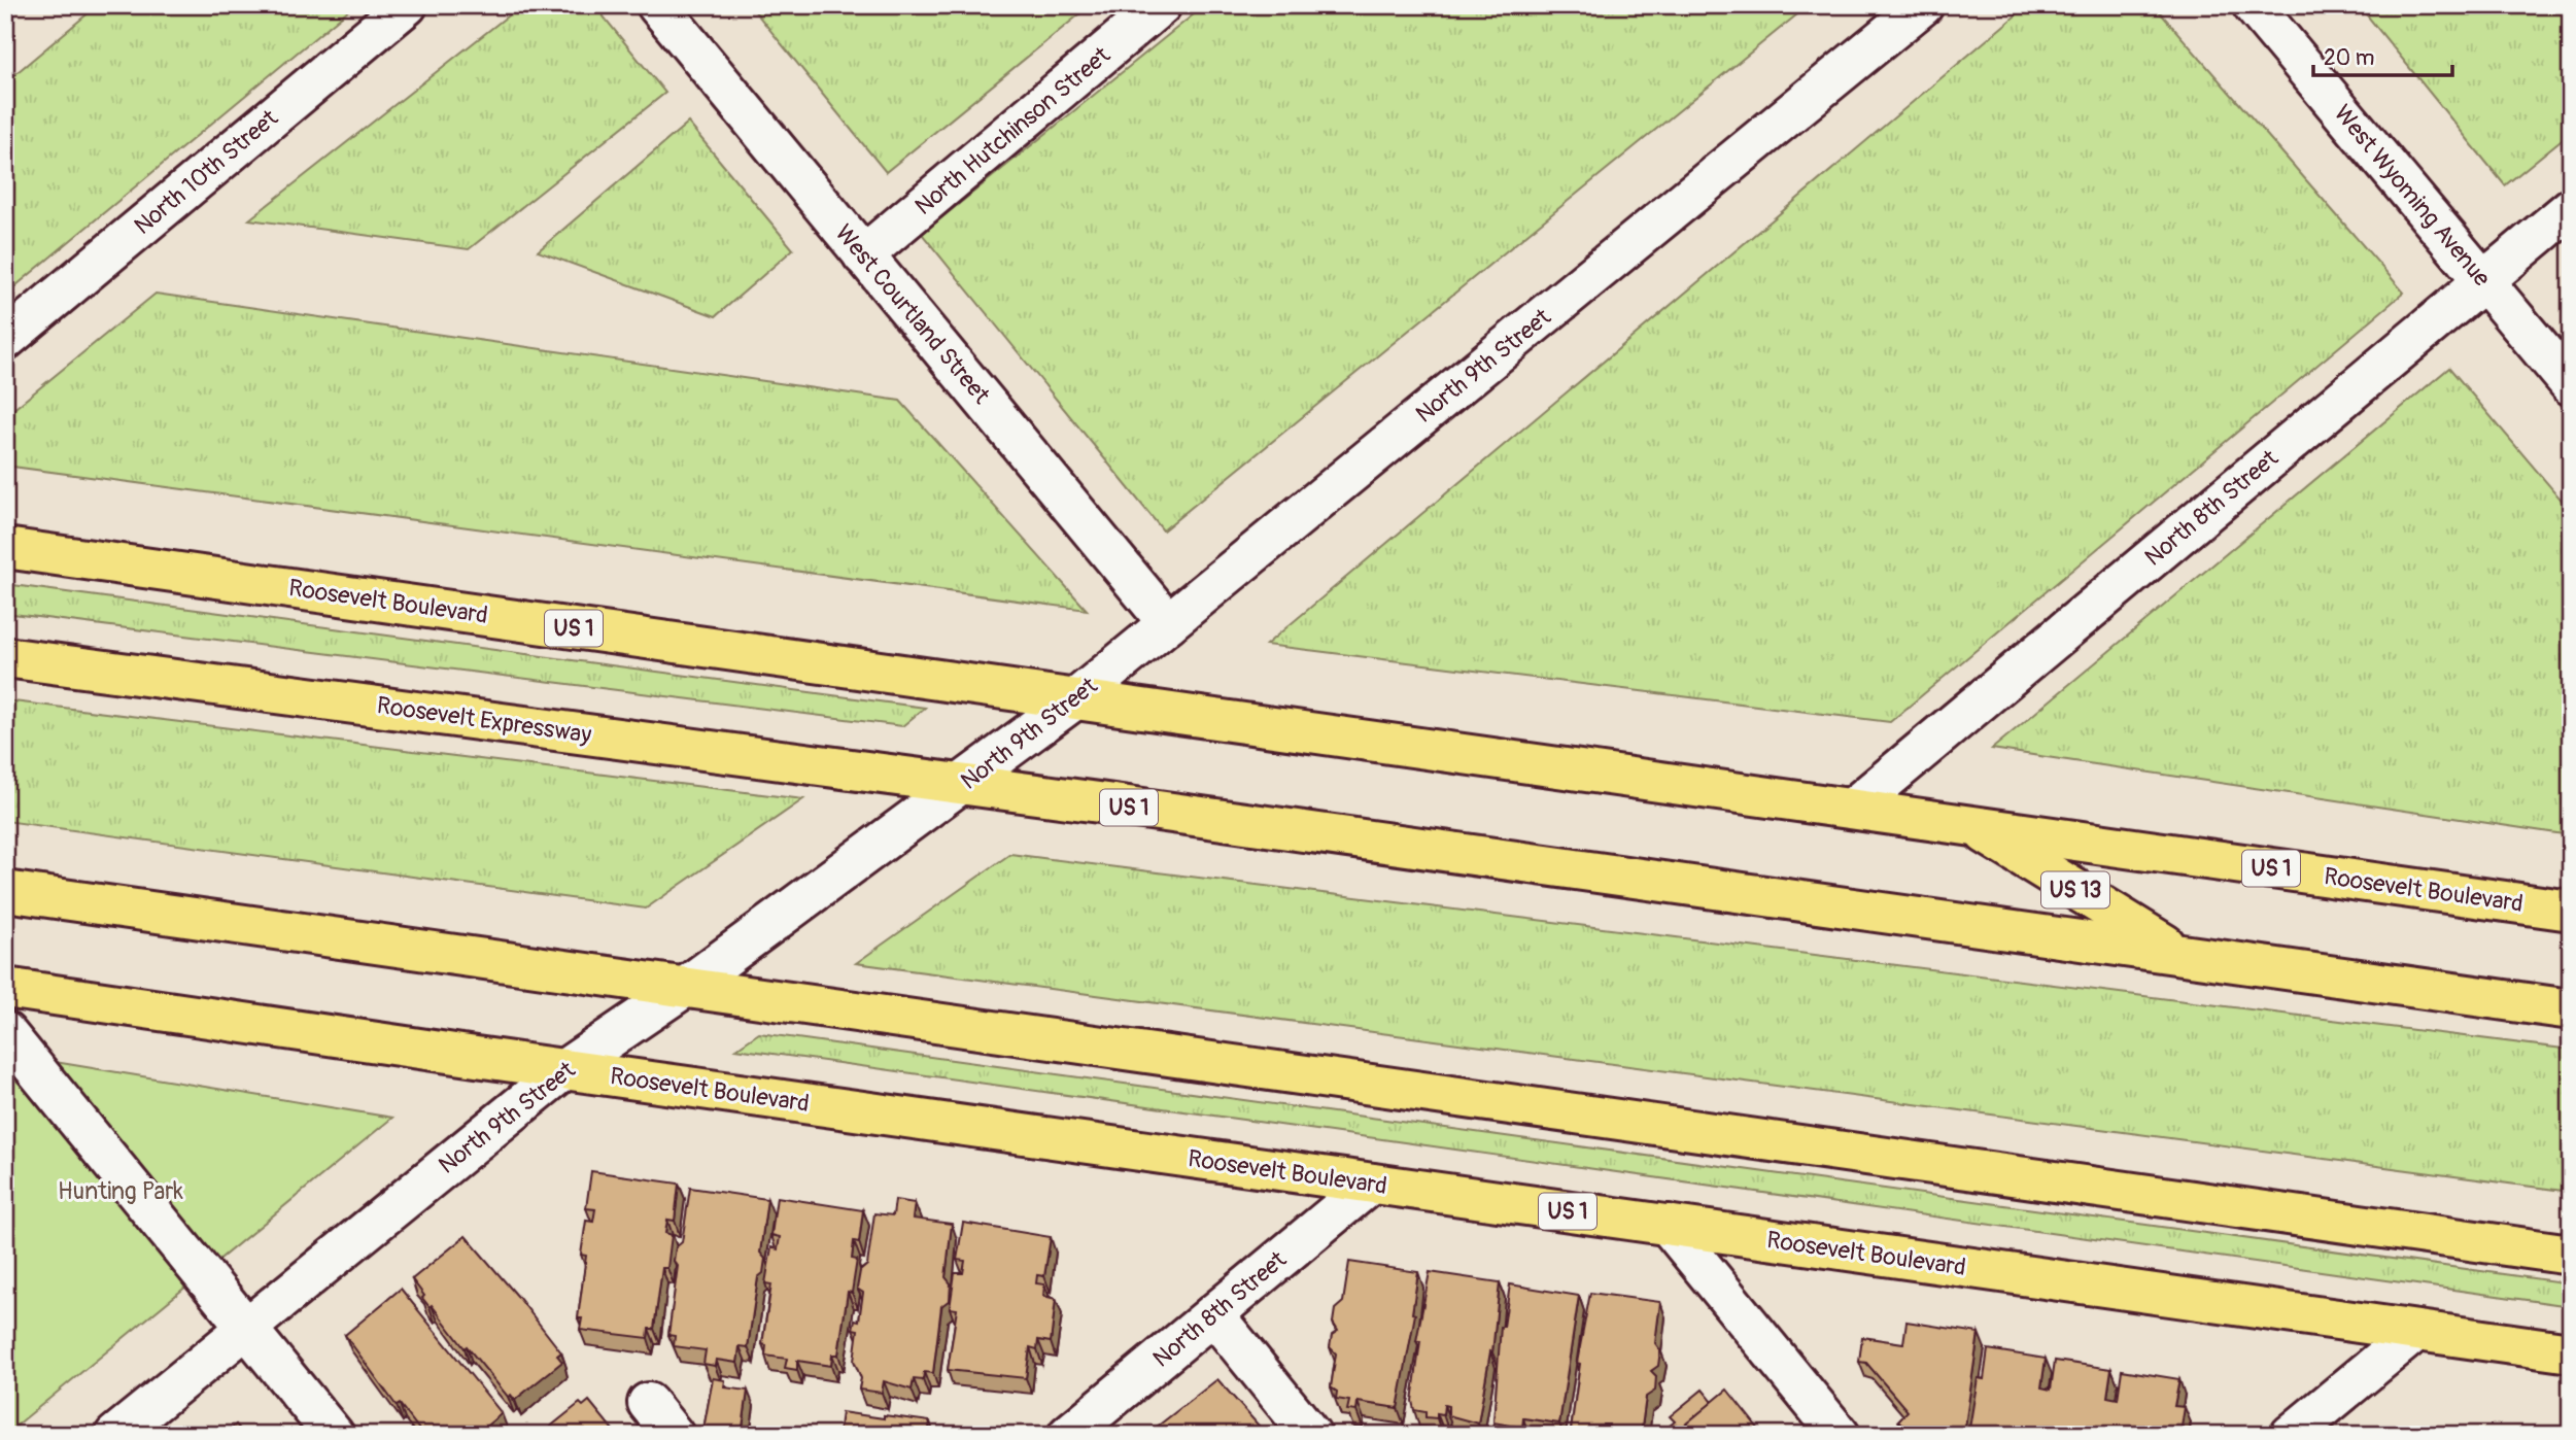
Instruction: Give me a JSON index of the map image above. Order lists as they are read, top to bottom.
{
  "streets": {
    "highway": [
      "Roosevelt Boulevard",
      "US 1",
      "Roosevelt Expressway",
      "US 13"
    ],
    "street": [
      "North Hutchinson Street",
      "North 10th Street",
      "West Wyoming Avenue",
      "West Courtland Street",
      "North 9th Street",
      "North 8th Street"
    ]
  },
  "crossings": [
    ["North Hutchinson Street", "West Courtland Street"],
    ["West Wyoming Avenue", "North 8th Street"],
    ["West Courtland Street", "North 9th Street"],
    ["North 9th Street", "Roosevelt Boulevard"],
    ["North 9th Street", "US 1"],
    ["North 9th Street", "Roosevelt Expressway"],
    ["North 8th Street", "Roosevelt Boulevard"],
    ["Roosevelt Boulevard", "US 13"],
    ["US 1", "Roosevelt Expressway"],
    ["US 1", "US 13"]
  ],
  "parks": ["Hunting Park"],
  "scale_bar": "20 m"
}
